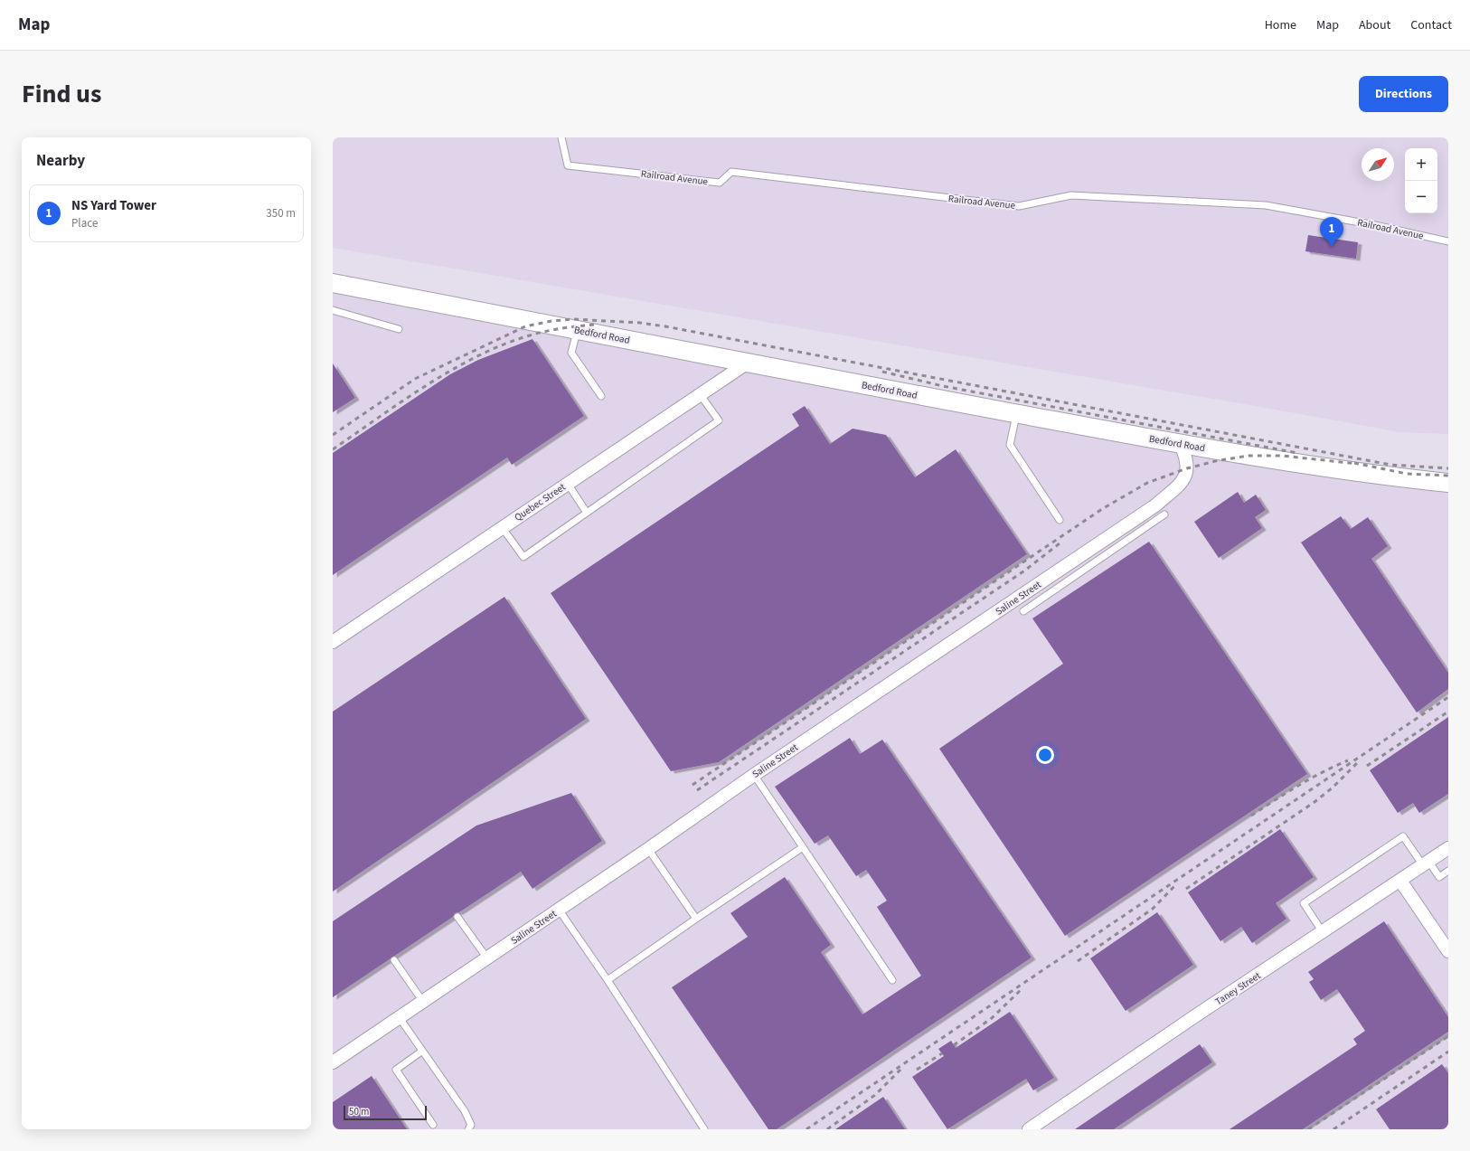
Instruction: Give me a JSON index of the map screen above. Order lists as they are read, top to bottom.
{
  "streets": {
    "street": [
      "Bedford Road",
      "Quebec Street",
      "Saline Street",
      "Taney Street"
    ],
    "lane": ["Railroad Avenue"]
  },
  "crossings": [
    ["Bedford Road", "Quebec Street"],
    ["Bedford Road", "Saline Street"]
  ],
  "scale_bar": "50 m",
  "north": "top right",
  "page": {
    "header": "Map",
    "nav": [
      "Home",
      "Map",
      "About",
      "Contact"
    ],
    "title": "Find us",
    "buttons": "Directions",
    "heading": "Nearby",
    "map_buttons": ["+", "−"],
    "list": [
      {
        "mark": "1",
        "name": "NS Yard Tower",
        "note": "Place",
        "value": "350 m"
      }
    ],
    "pins": "1",
    "scale": "50 m"
  }
}
